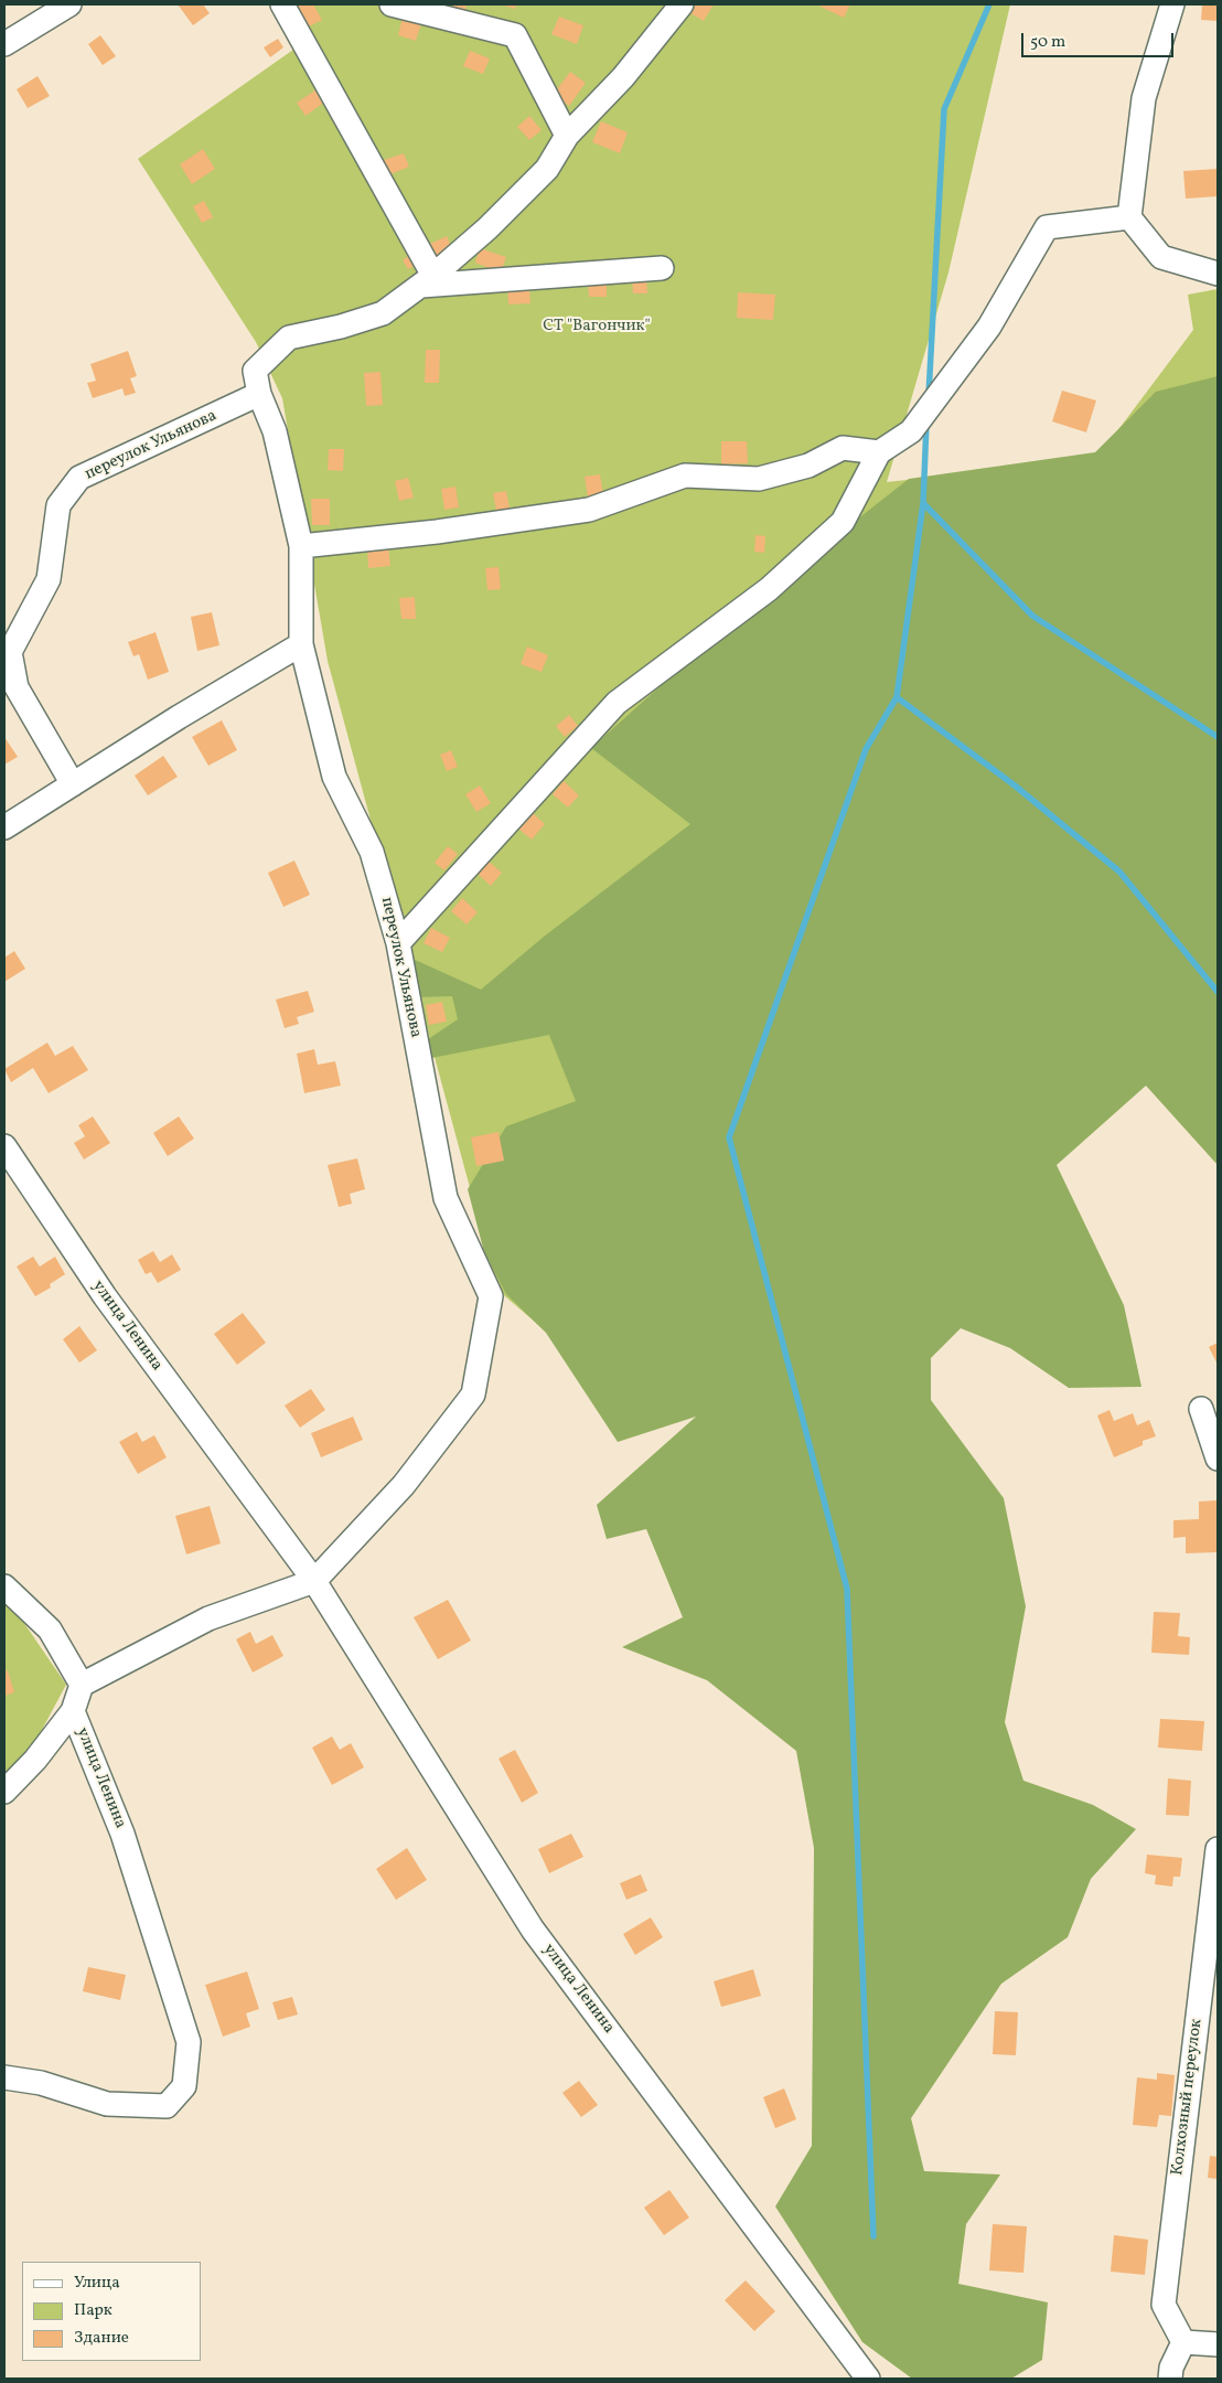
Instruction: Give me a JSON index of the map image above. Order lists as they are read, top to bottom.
{
  "streets": {
    "street": ["переулок Ульянова", "улица Ленина", "Колхозный переулок"]
  },
  "crossings": [
    ["переулок Ульянова", "улица Ленина"]
  ],
  "parks": ["СТ \"Вагончик\""],
  "legend": ["Улица", "Парк", "Здание"],
  "scale_bar": "50 m"
}
